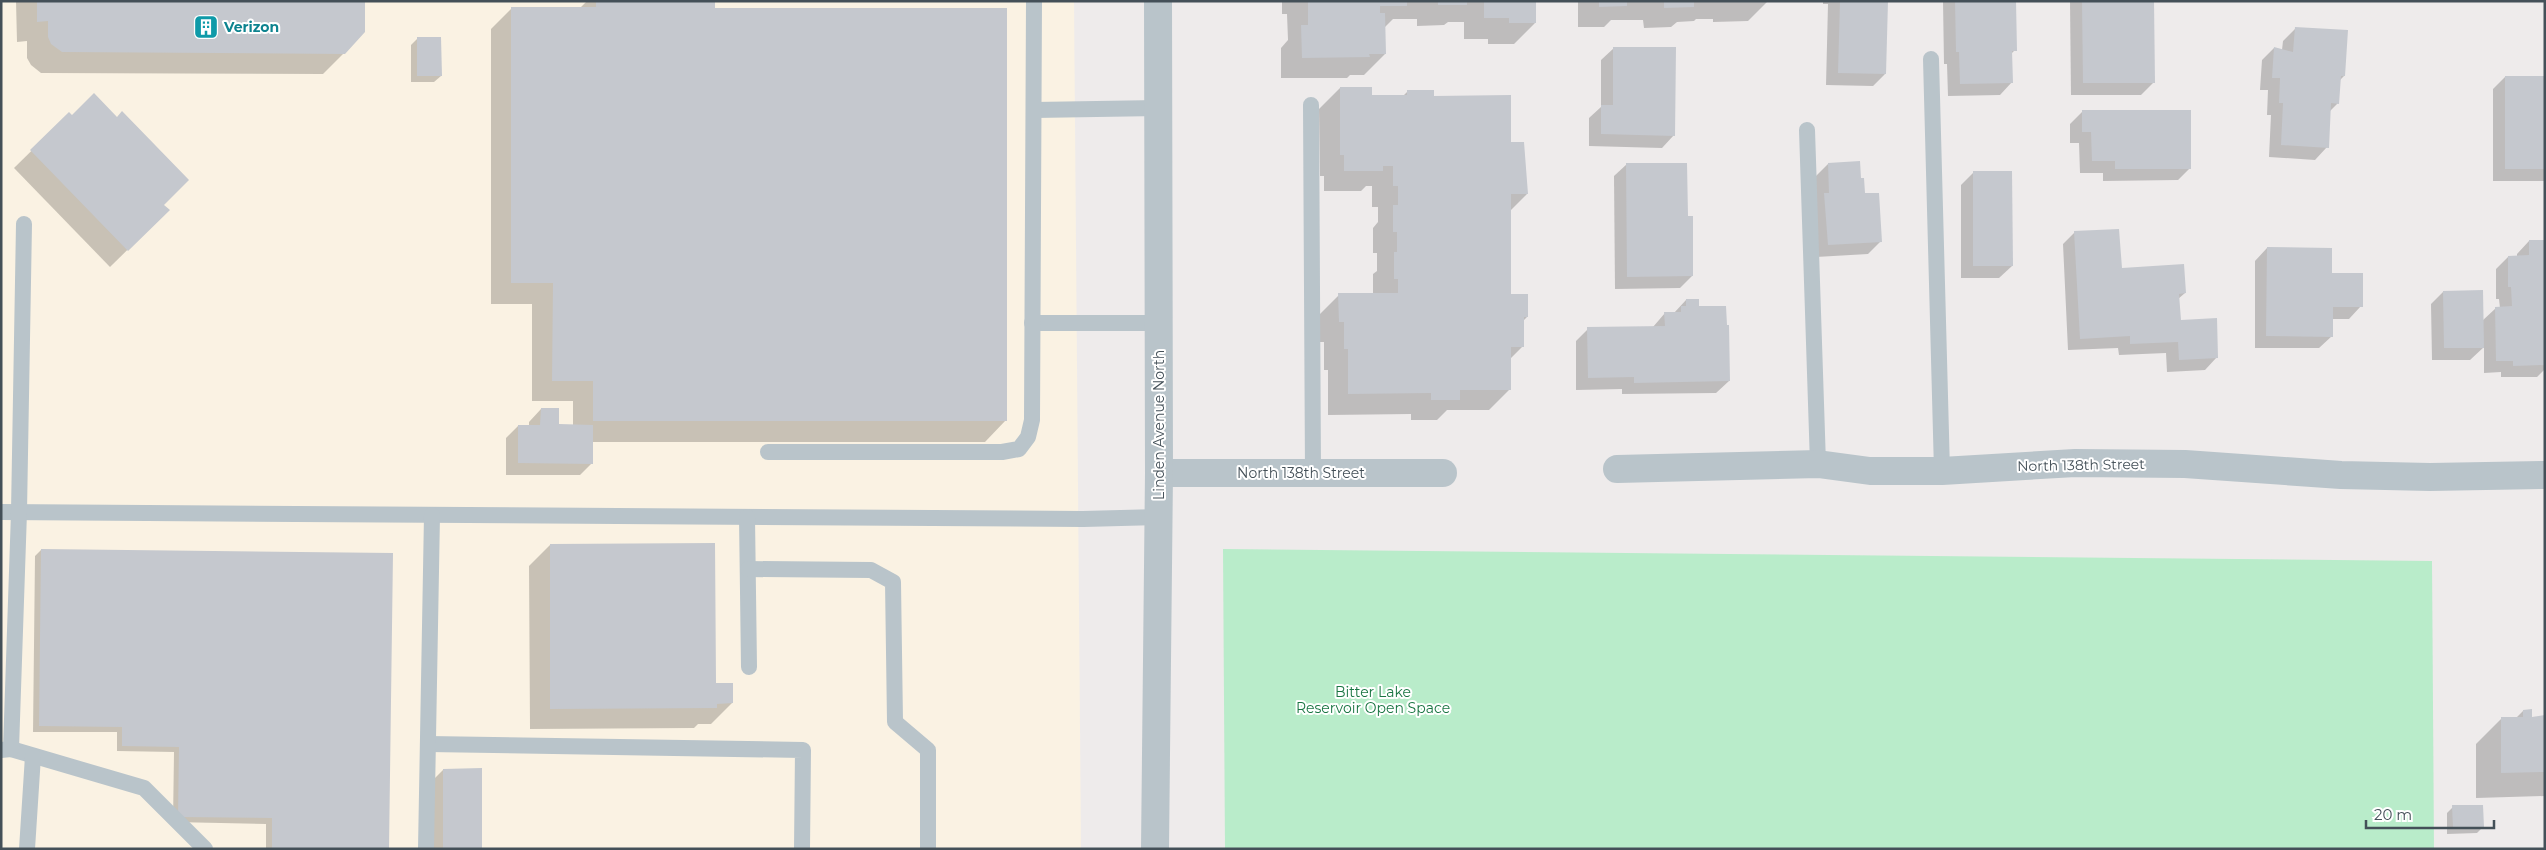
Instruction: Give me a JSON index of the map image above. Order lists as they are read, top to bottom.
{
  "streets": {
    "street": ["Linden Avenue North", "North 138th Street"]
  },
  "crossings": [
    ["Linden Avenue North", "North 138th Street"]
  ],
  "parks": ["Bitter Lake Reservoir Open Space"],
  "places": {
    "building": ["Verizon"]
  },
  "scale_bar": "20 m"
}
